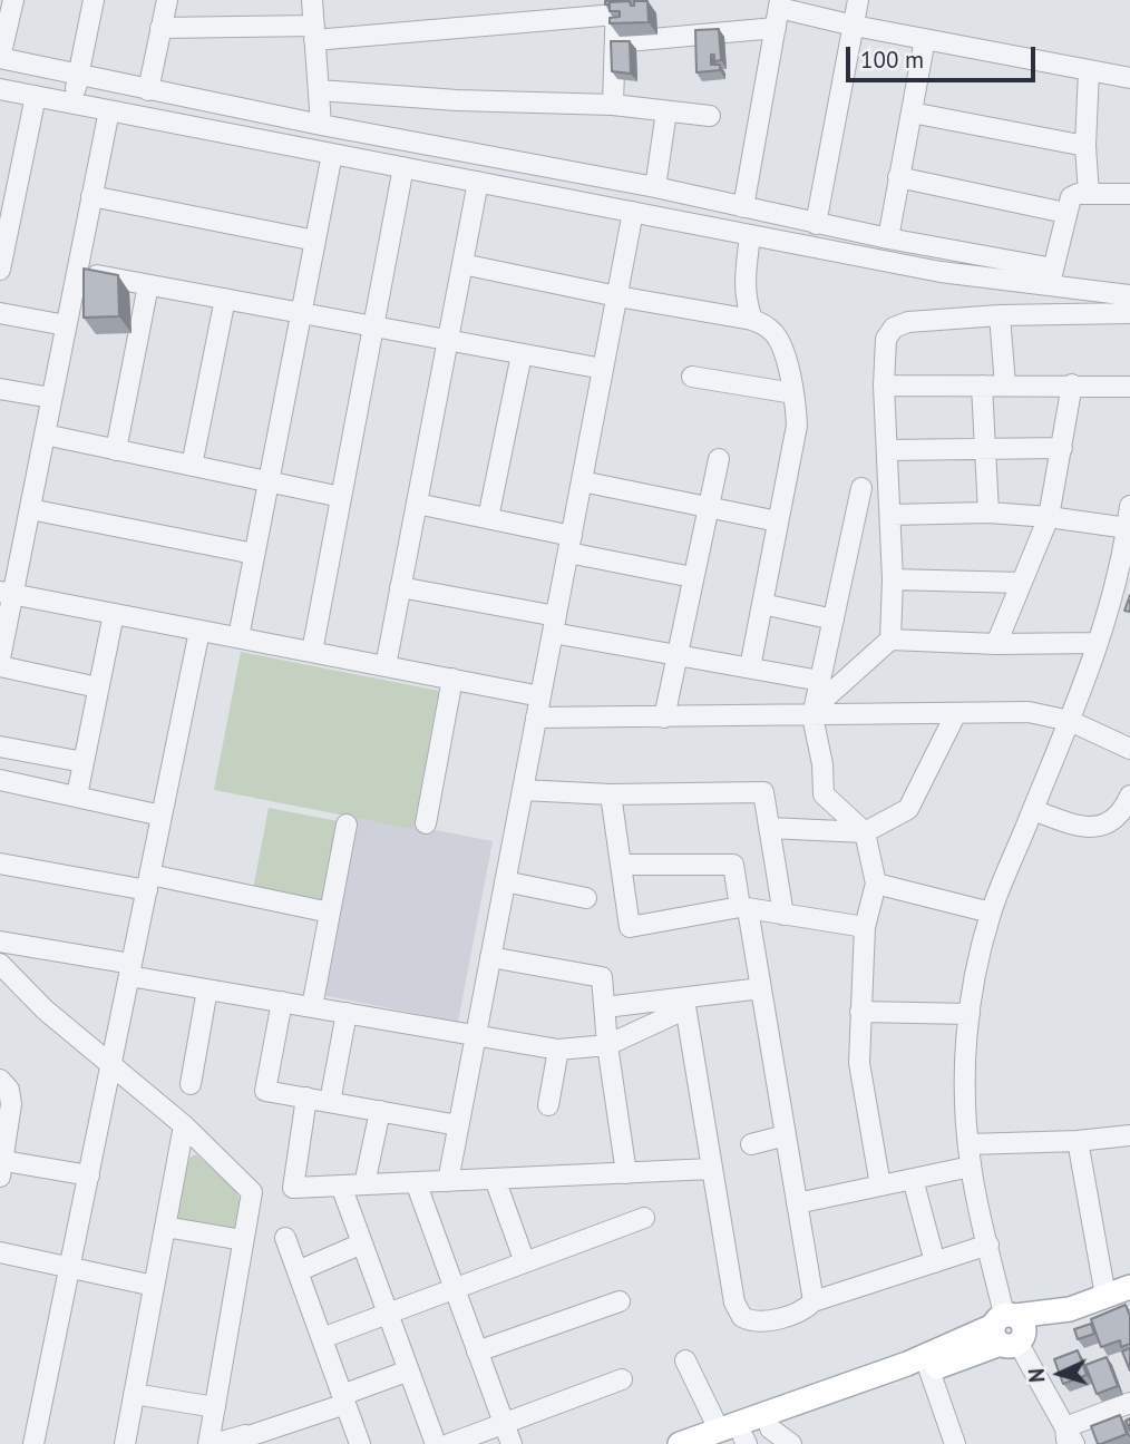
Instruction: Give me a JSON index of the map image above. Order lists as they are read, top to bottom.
{
  "scale_bar": "100 m",
  "north": "left"
}
